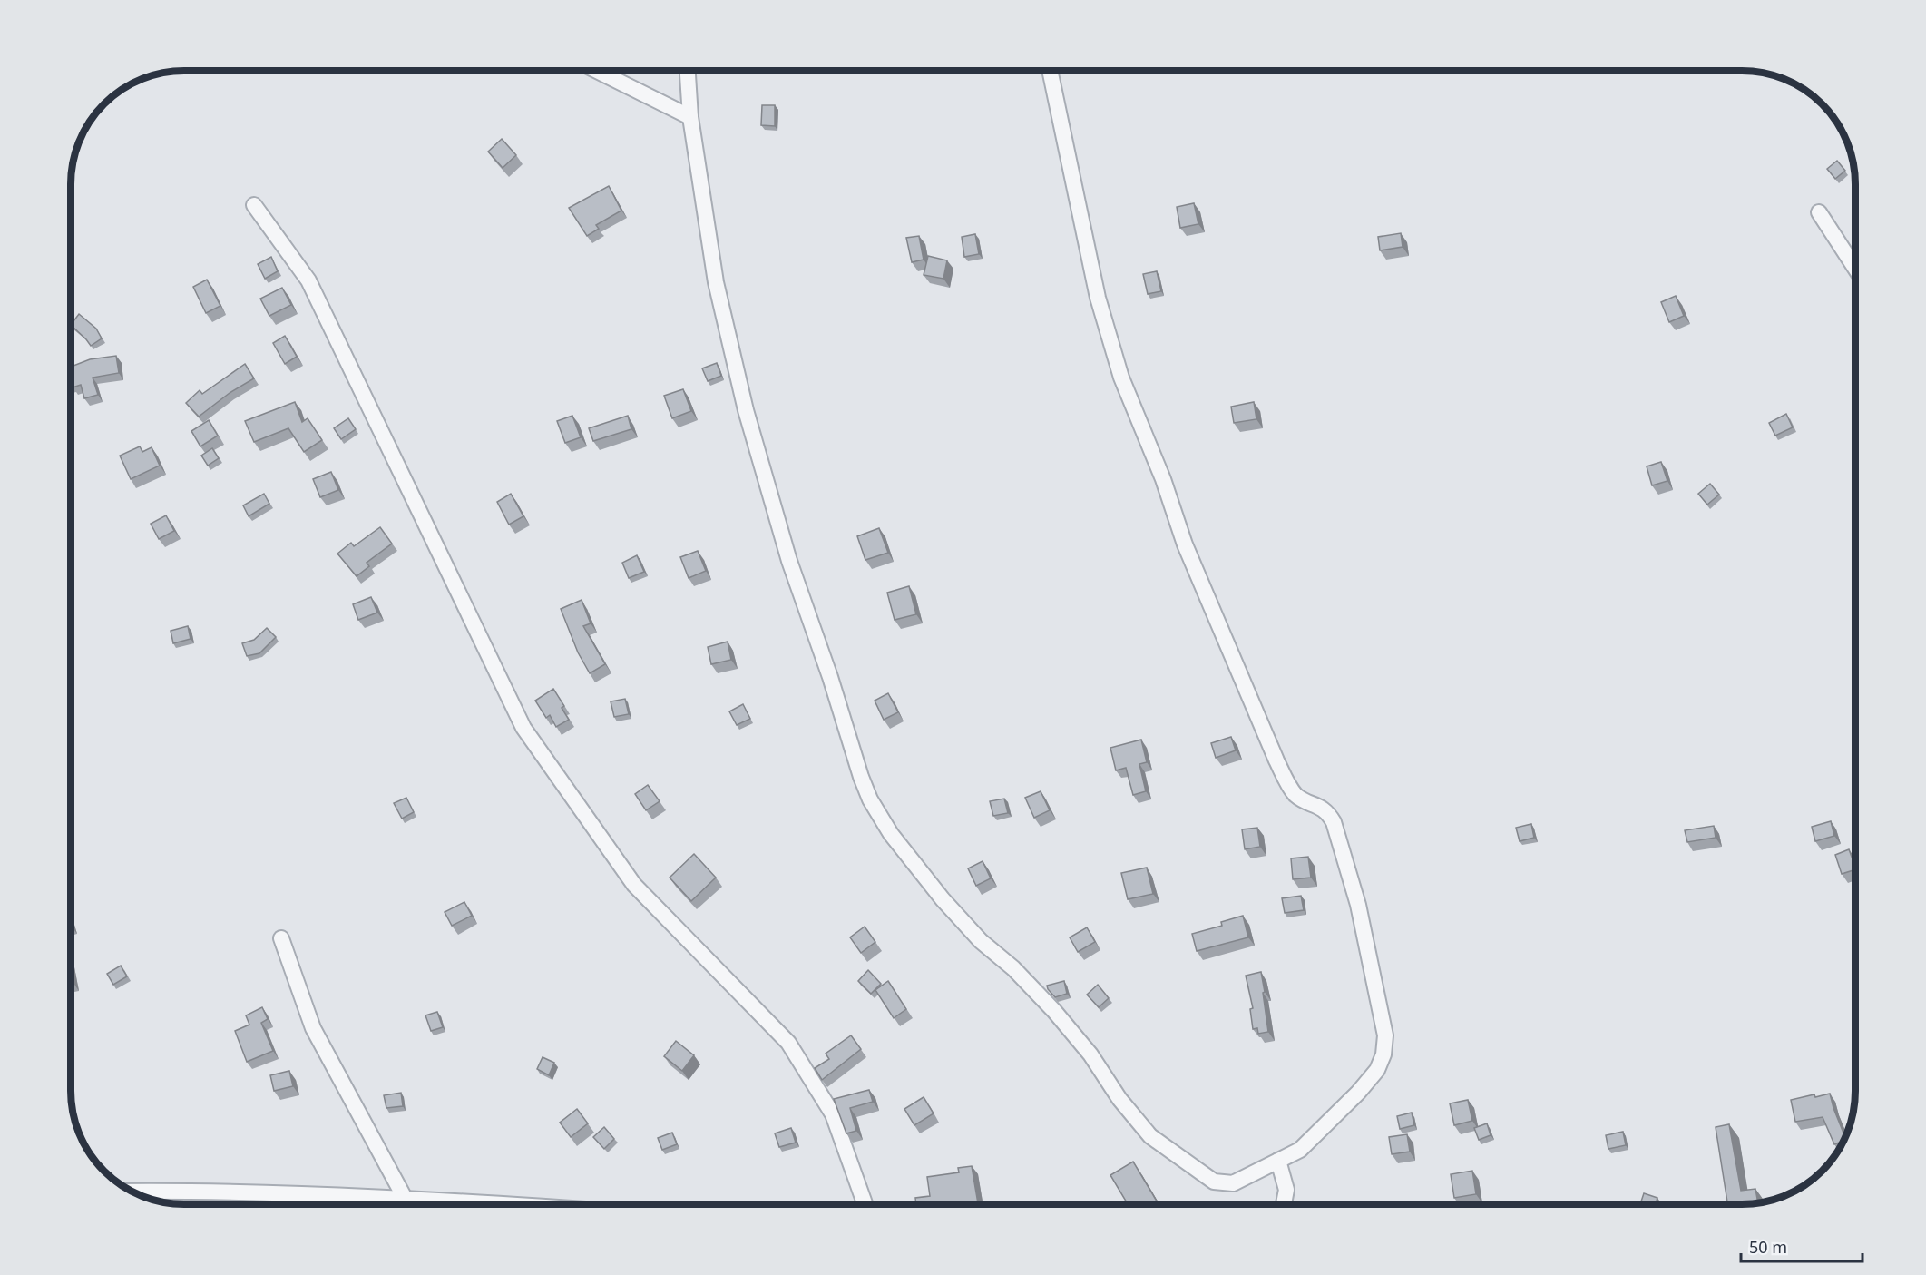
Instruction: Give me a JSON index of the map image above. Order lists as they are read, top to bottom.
{
  "scale_bar": "50 m"
}
